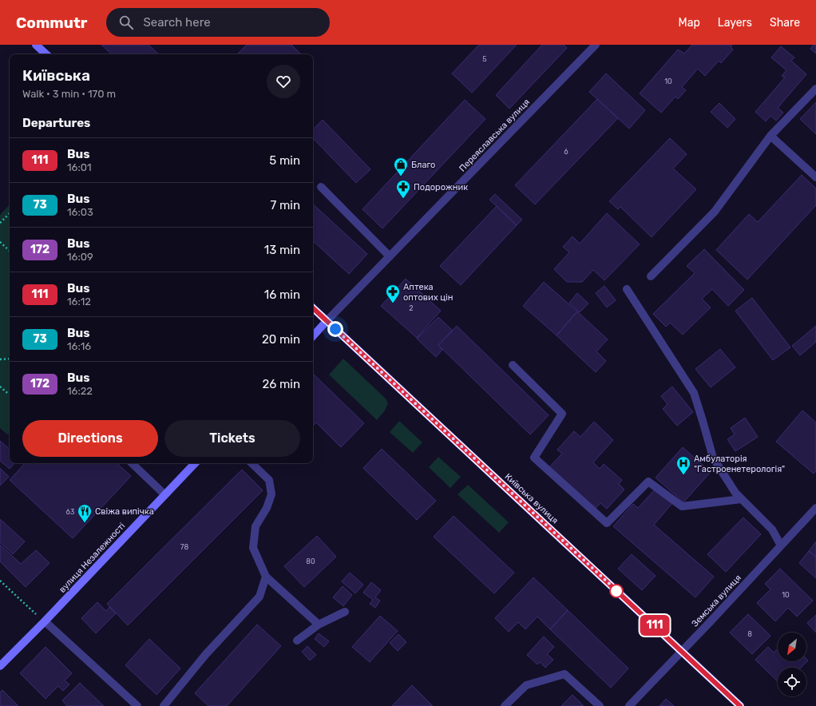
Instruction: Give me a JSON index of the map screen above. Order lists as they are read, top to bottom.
{
  "streets": {
    "main road": ["Київська вулиця", "вулиця Незалежності"],
    "street": ["Переяславська вулиця", "Земська вулиця"]
  },
  "crossings": [
    ["Переяславська вулиця", "Київська вулиця"],
    ["Київська вулиця", "Земська вулиця"]
  ],
  "places": {
    "shop": ["Благо"],
    "pharmacy": ["Подорожник", "Аптека оптових цін"],
    "hospital": ["Амбулаторія \"Гастроенетерологія\""],
    "restaurant": ["Свіжа випічка"]
  },
  "lines": ["bus line 111"],
  "house_numbers": [
    "5",
    "10",
    "6",
    "2",
    "63",
    "78",
    "80",
    "10",
    "8"
  ],
  "north": "bottom left",
  "page": {
    "header": "Commutr",
    "search": "Search here",
    "nav": ["Map", "Layers", "Share"],
    "on_map": "111",
    "heading": [
      ["Київська", "Walk · 3 min · 170 m"],
      "Departures"
    ],
    "list": [
      {
        "mark": "111",
        "name": "Bus",
        "note": "16:01",
        "value": "5 min"
      },
      {
        "mark": "73",
        "name": "Bus",
        "note": "16:03",
        "value": "7 min"
      },
      {
        "mark": "172",
        "name": "Bus",
        "note": "16:09",
        "value": "13 min"
      },
      {
        "mark": "111",
        "name": "Bus",
        "note": "16:12",
        "value": "16 min"
      },
      {
        "mark": "73",
        "name": "Bus",
        "note": "16:16",
        "value": "20 min"
      },
      {
        "mark": "172",
        "name": "Bus",
        "note": "16:22",
        "value": "26 min"
      }
    ],
    "buttons": ["Directions", "Tickets"]
  }
}
